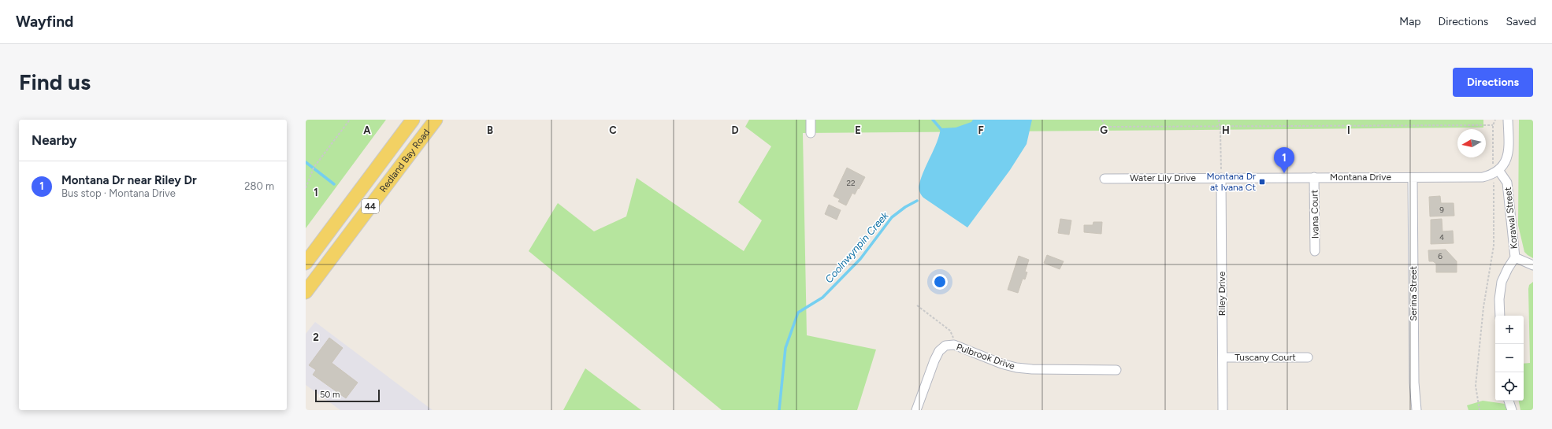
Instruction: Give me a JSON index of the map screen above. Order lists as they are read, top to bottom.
{
  "streets": {
    "main road": ["Redland Bay Road", "44"],
    "street": [
      "Montana Drive",
      "Water Lily Drive",
      "Ivana Court",
      "Korawal Street",
      "Riley Drive",
      "Serina Street",
      "Pulbrook Drive",
      "Tuscany Court"
    ]
  },
  "crossings": [
    ["Montana Drive", "Water Lily Drive"],
    ["Montana Drive", "Ivana Court"],
    ["Montana Drive", "Korawal Street"],
    ["Montana Drive", "Riley Drive"],
    ["Montana Drive", "Serina Street"],
    ["Water Lily Drive", "Riley Drive"],
    ["Riley Drive", "Tuscany Court"]
  ],
  "water": ["Coolnwynpin Creek"],
  "places": {
    "transit": ["Montana Dr at Ivana Ct"]
  },
  "house_numbers": [
    "22",
    "9",
    "4",
    "6"
  ],
  "scale_bar": "50 m",
  "north": "left",
  "page": {
    "header": "Wayfind",
    "nav": ["Map", "Directions", "Saved"],
    "buttons": "Directions",
    "title": "Find us",
    "heading": "Nearby",
    "pins": "1",
    "list": [
      {
        "mark": "1",
        "name": "Montana Dr near Riley Dr",
        "note": "Bus stop · Montana Drive",
        "value": "280 m"
      }
    ],
    "map_buttons": ["+", "−"],
    "scale": "50 m"
  },
  "grid": {
    "columns": [
      "A",
      "B",
      "C",
      "D",
      "E",
      "F",
      "G",
      "H",
      "I"
    ],
    "rows": ["1", "2"]
  }
}
